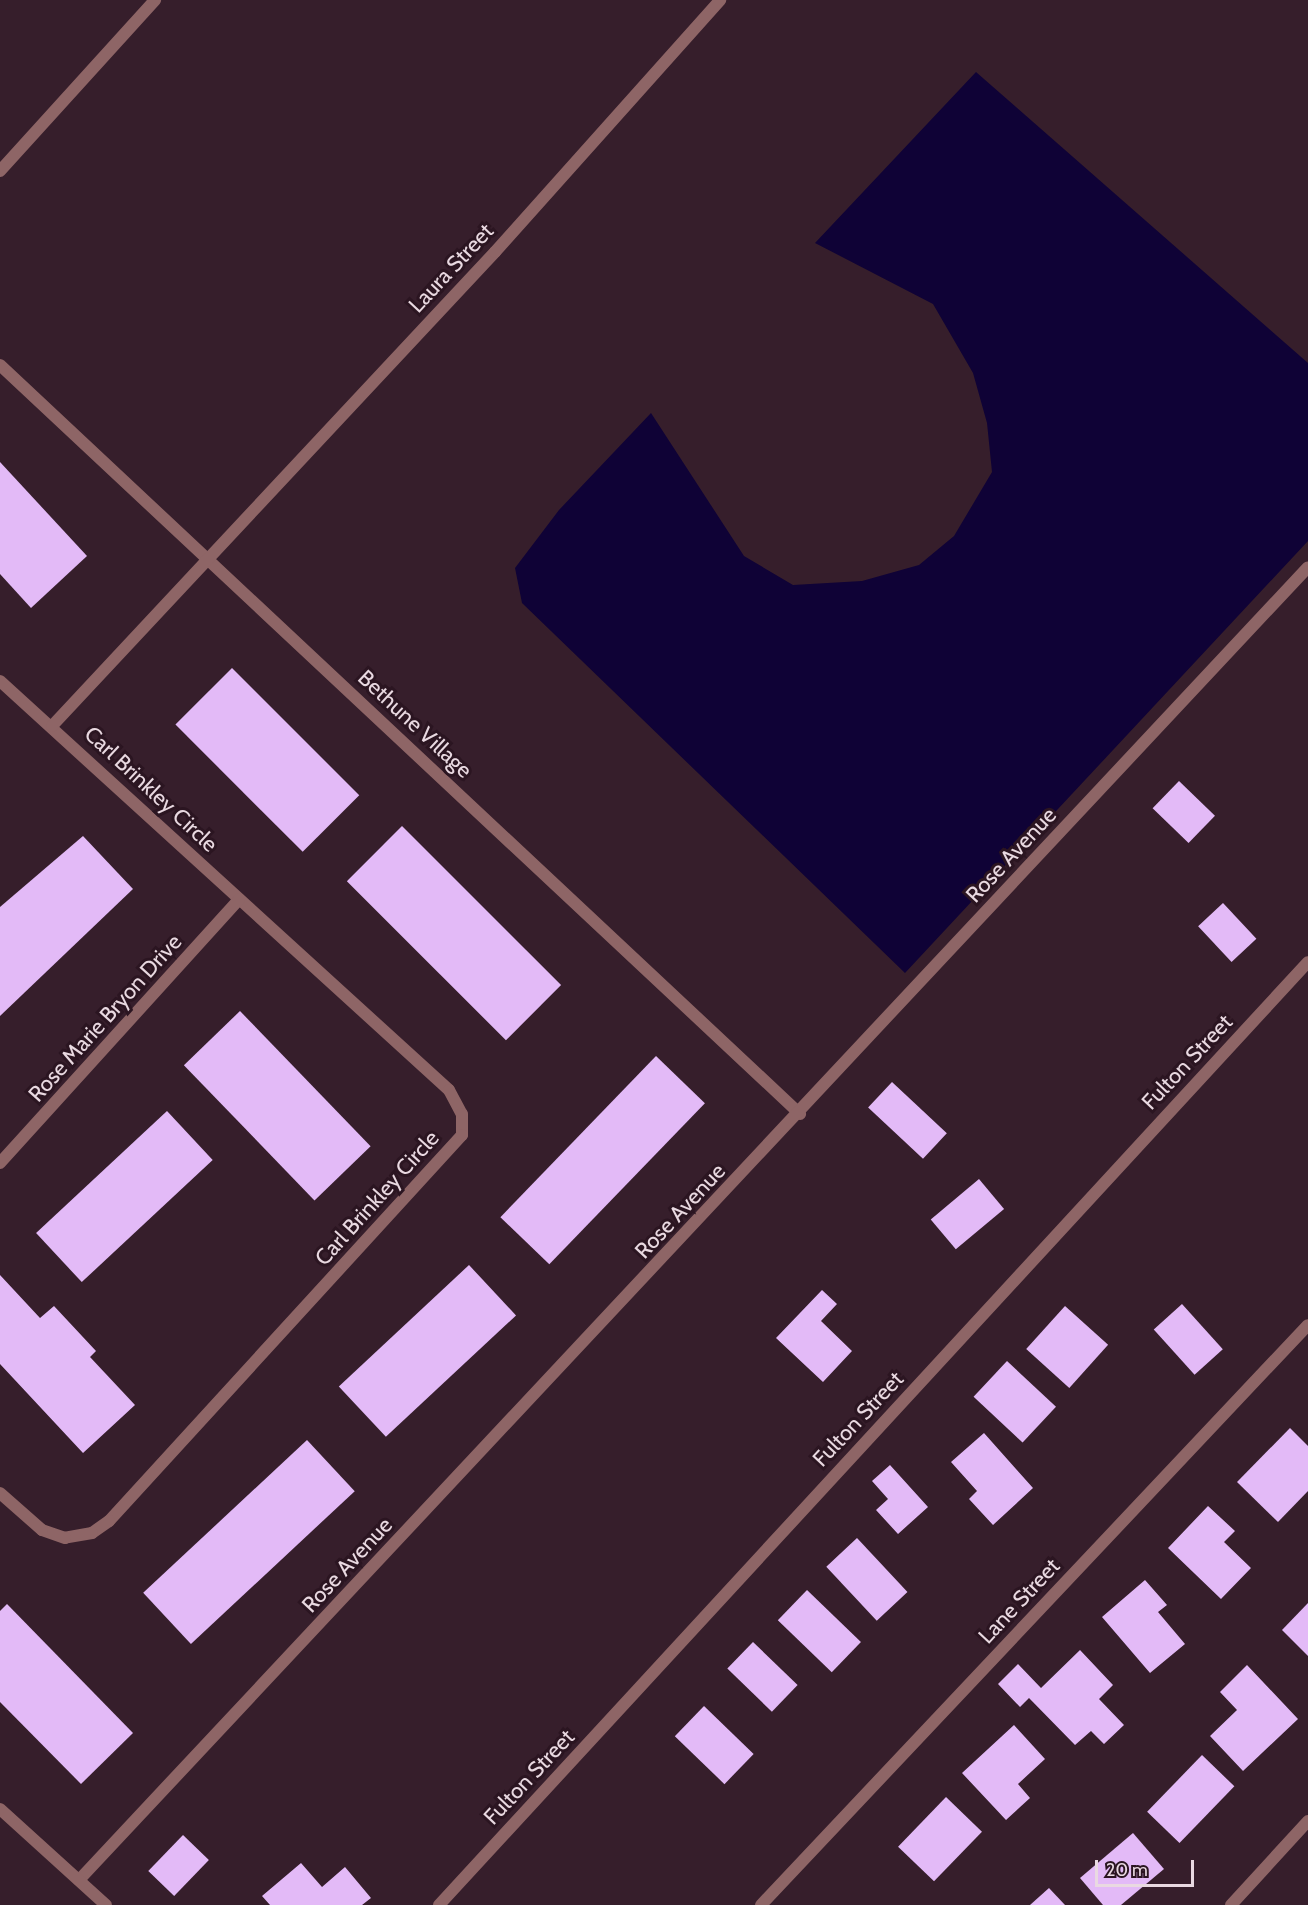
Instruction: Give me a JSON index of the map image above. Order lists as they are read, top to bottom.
{
  "streets": {
    "street": [
      "Laura Street",
      "Bethune Village",
      "Carl Brinkley Circle",
      "Rose Avenue",
      "Rose Marie Bryon Drive",
      "Fulton Street",
      "Lane Street"
    ]
  },
  "crossings": [
    ["Laura Street", "Bethune Village"],
    ["Laura Street", "Carl Brinkley Circle"],
    ["Bethune Village", "Carl Brinkley Circle"],
    ["Bethune Village", "Rose Avenue"],
    ["Carl Brinkley Circle", "Rose Marie Bryon Drive"]
  ],
  "scale_bar": "20 m"
}
